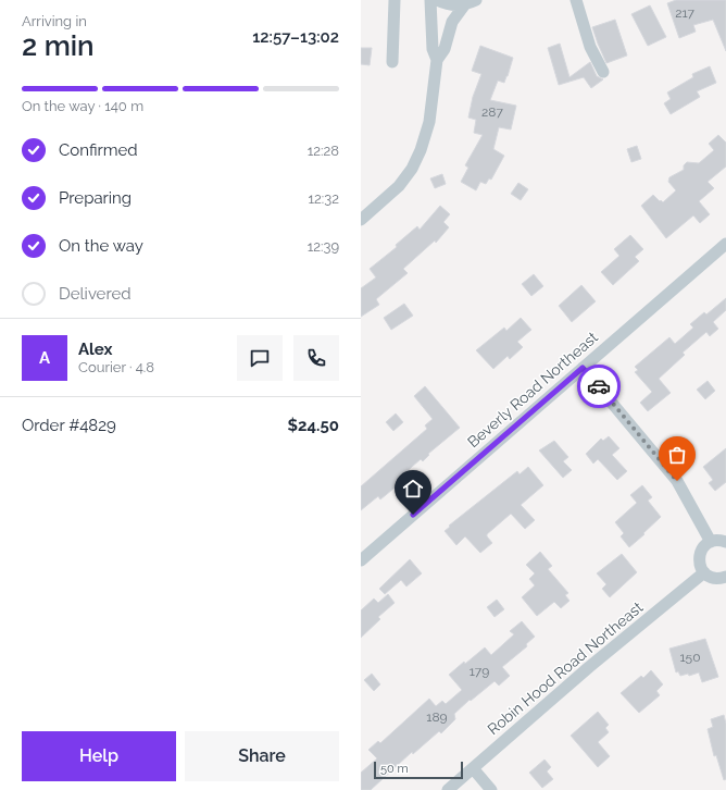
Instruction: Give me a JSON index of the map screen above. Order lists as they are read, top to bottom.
{
  "streets": {
    "street": ["Beverly Road Northeast", "Robin Hood Road Northeast"]
  },
  "house_numbers": [
    "217",
    "287",
    "150",
    "179",
    "189"
  ],
  "scale_bar": "50 m",
  "page": {
    "heading": ["2 min", "Arriving in", "12:57–13:02"],
    "panel": [
      "Alex",
      "Courier · 4.8",
      "Order #4829",
      "$24.50"
    ],
    "bar": "On the way · 140 m",
    "list": [
      ["Confirmed", "12:28"],
      ["Preparing", "12:32"],
      ["On the way", "12:39"],
      "Delivered"
    ],
    "round": "A",
    "buttons": ["Help", "Share"],
    "scale": "50 m"
  }
}
